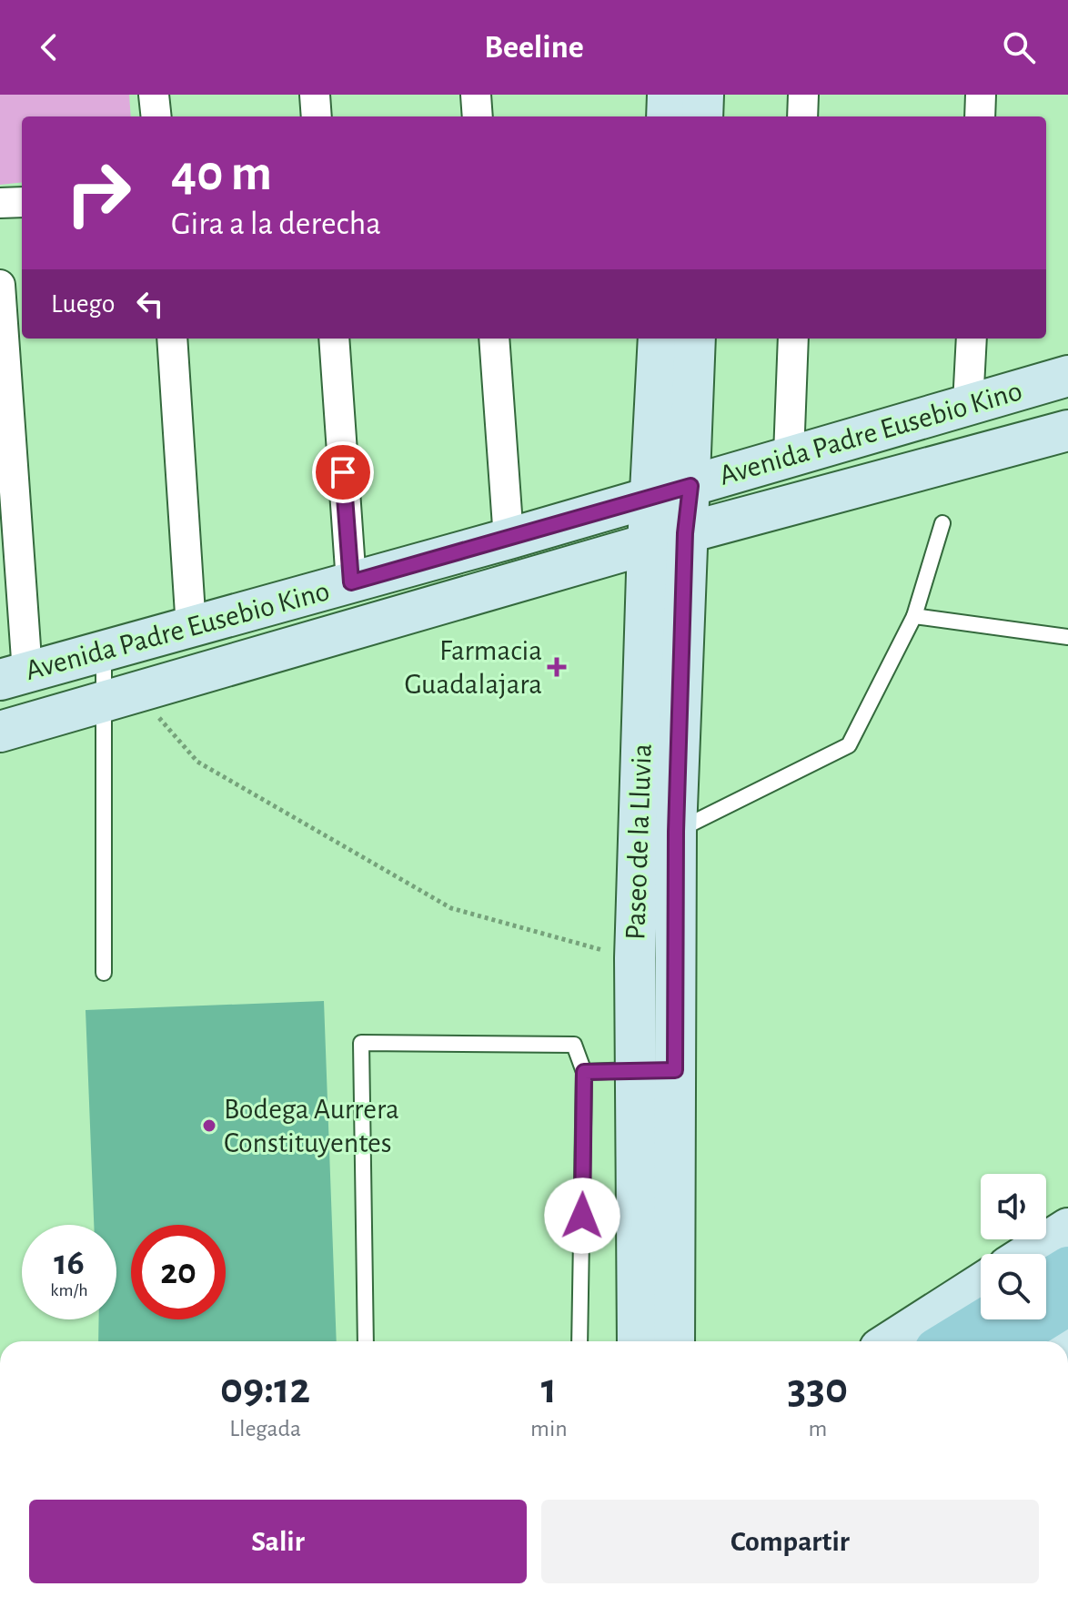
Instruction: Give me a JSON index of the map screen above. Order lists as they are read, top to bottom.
{
  "streets": {
    "street": ["Avenida Padre Eusebio Kino", "Paseo de la Lluvia"]
  },
  "crossings": [
    ["Avenida Padre Eusebio Kino", "Paseo de la Lluvia"]
  ],
  "places": {
    "health": ["Farmacia Guadalajara"],
    "other": ["Bodega Aurrera Constituyentes"]
  },
  "page": {
    "header": "Beeline",
    "turn": ["40 m", "Gira a la derecha"],
    "then": "Luego",
    "speed": "16 km/h",
    "limit": "20",
    "eta": [
      "09:12",
      "Llegada",
      "1",
      "min",
      "330",
      "m"
    ],
    "buttons": ["Salir", "Compartir"]
  }
}
